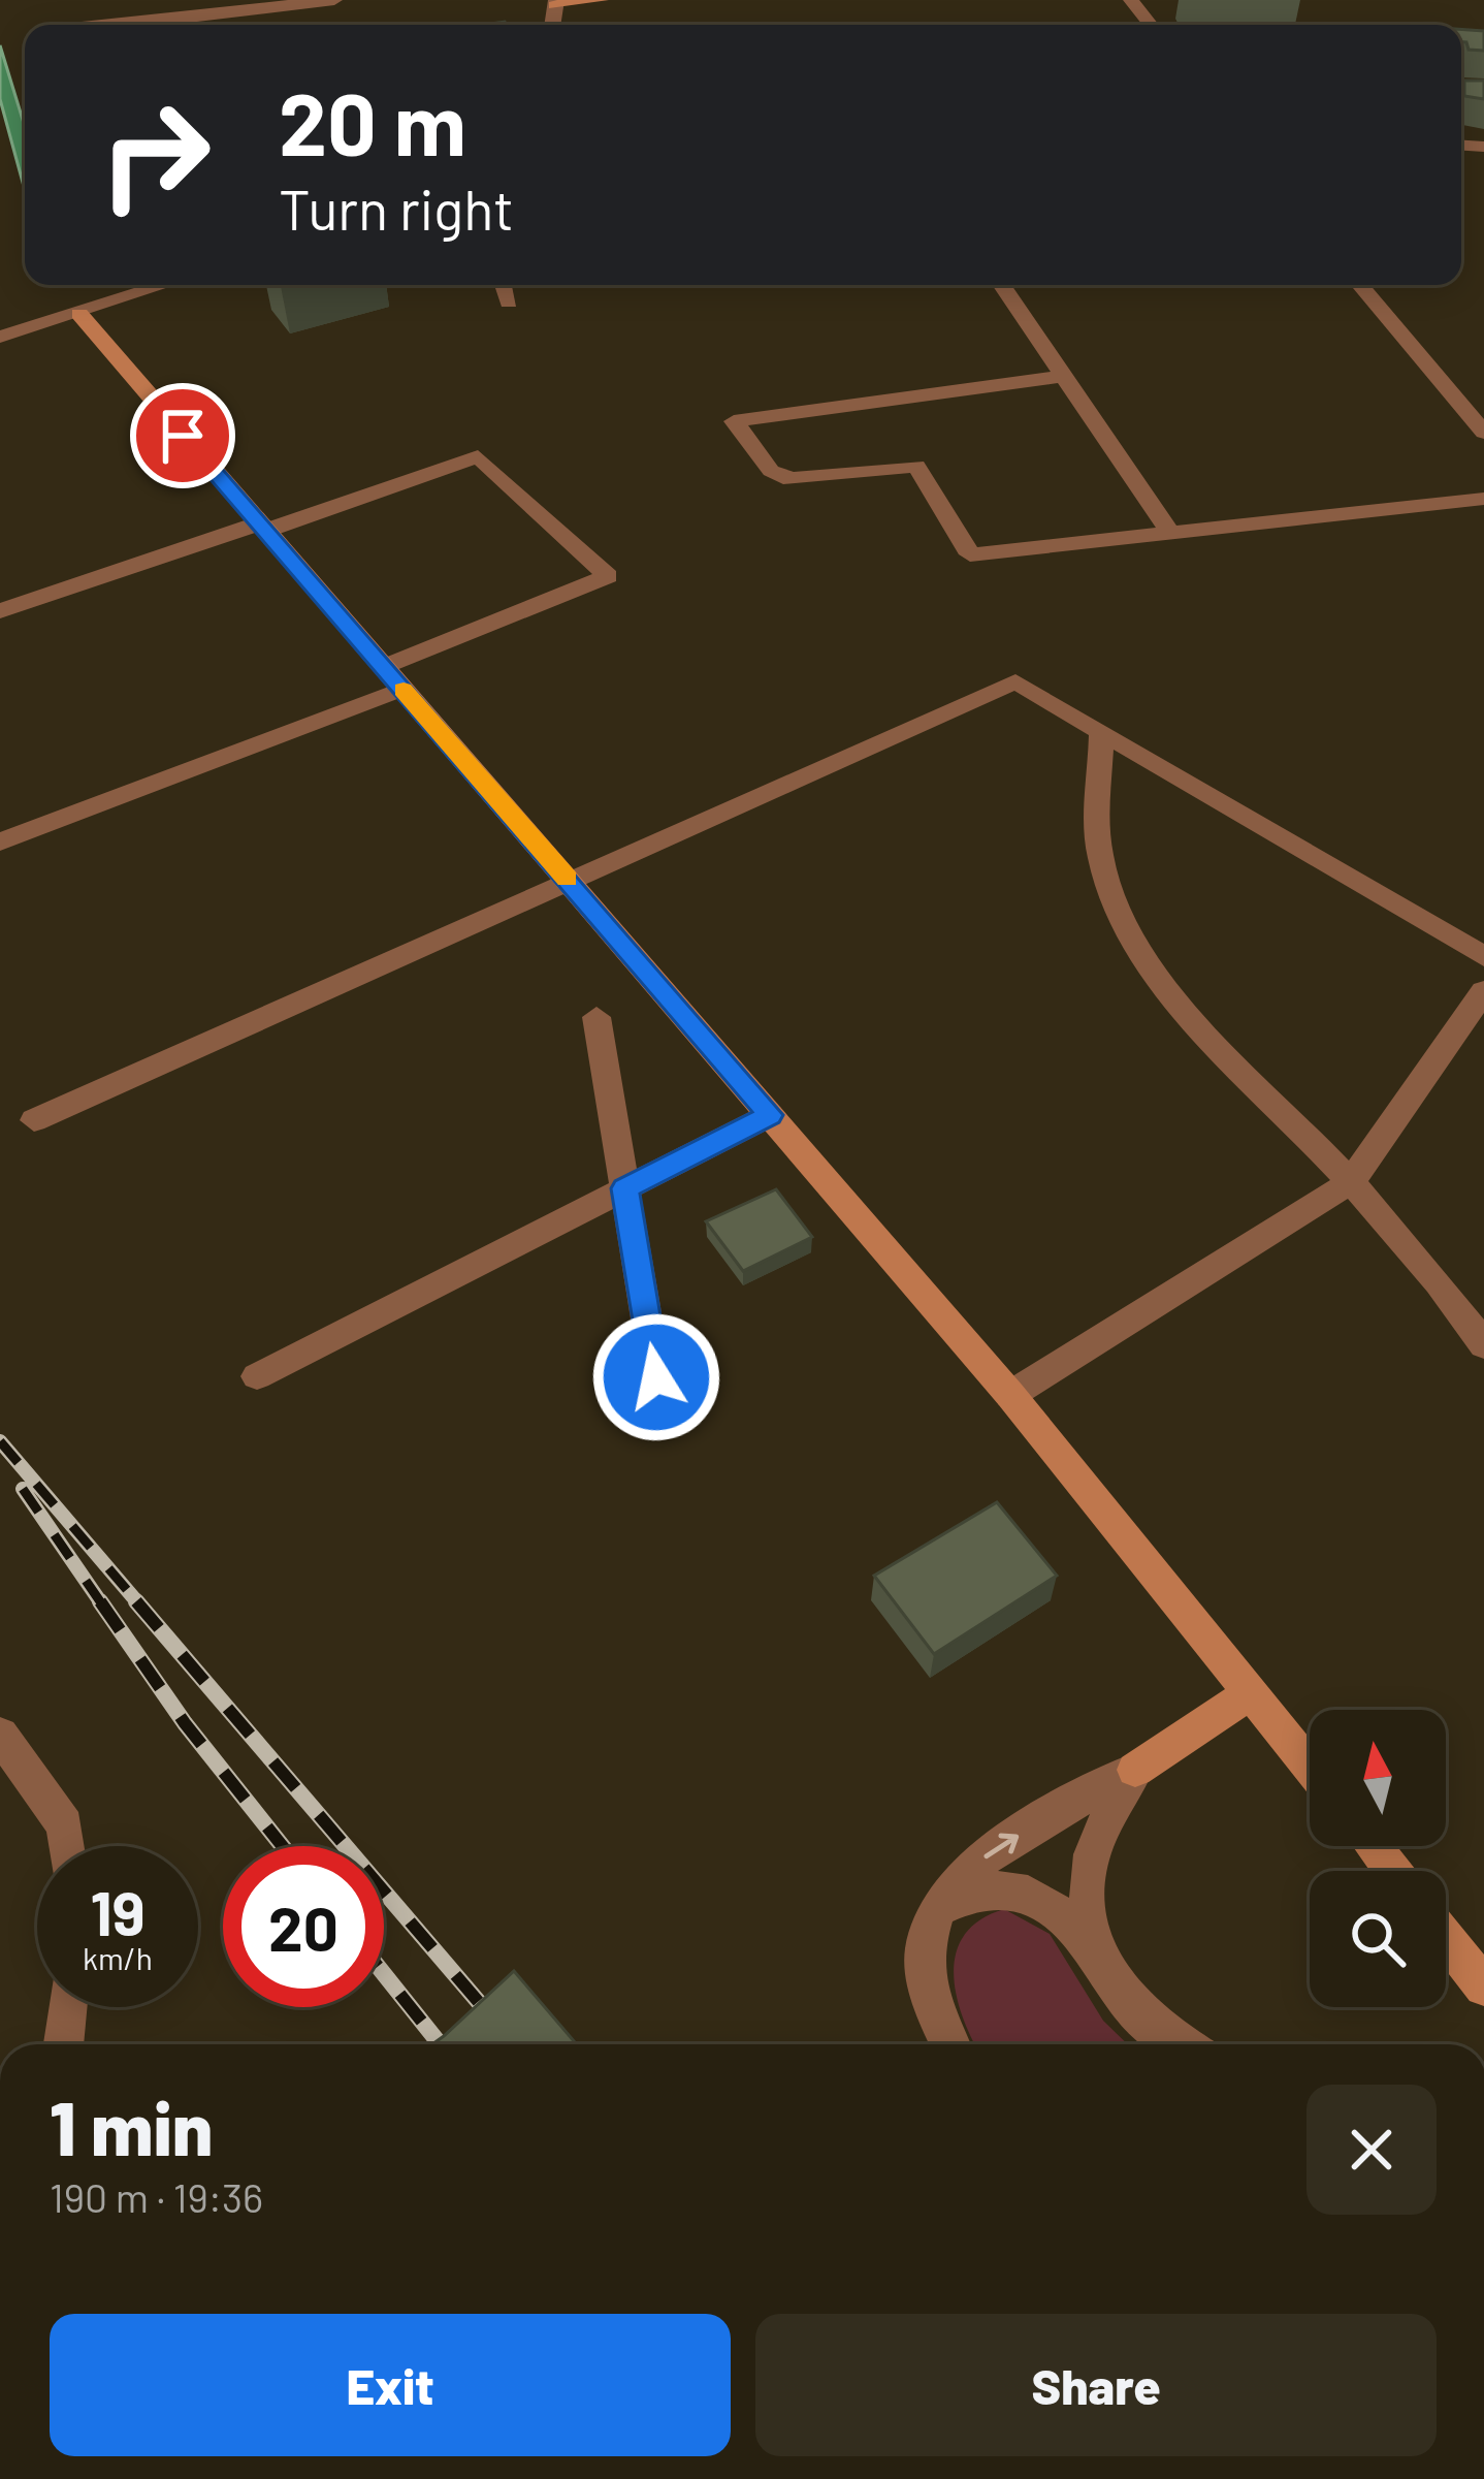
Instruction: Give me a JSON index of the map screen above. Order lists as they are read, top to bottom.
{
  "north": "top",
  "page": {
    "turn": ["20 m", "Turn right"],
    "speed": "19 km/h",
    "limit": "20",
    "heading": ["1 min", "190 m · 19:36"],
    "buttons": ["Exit", "Share"]
  }
}
